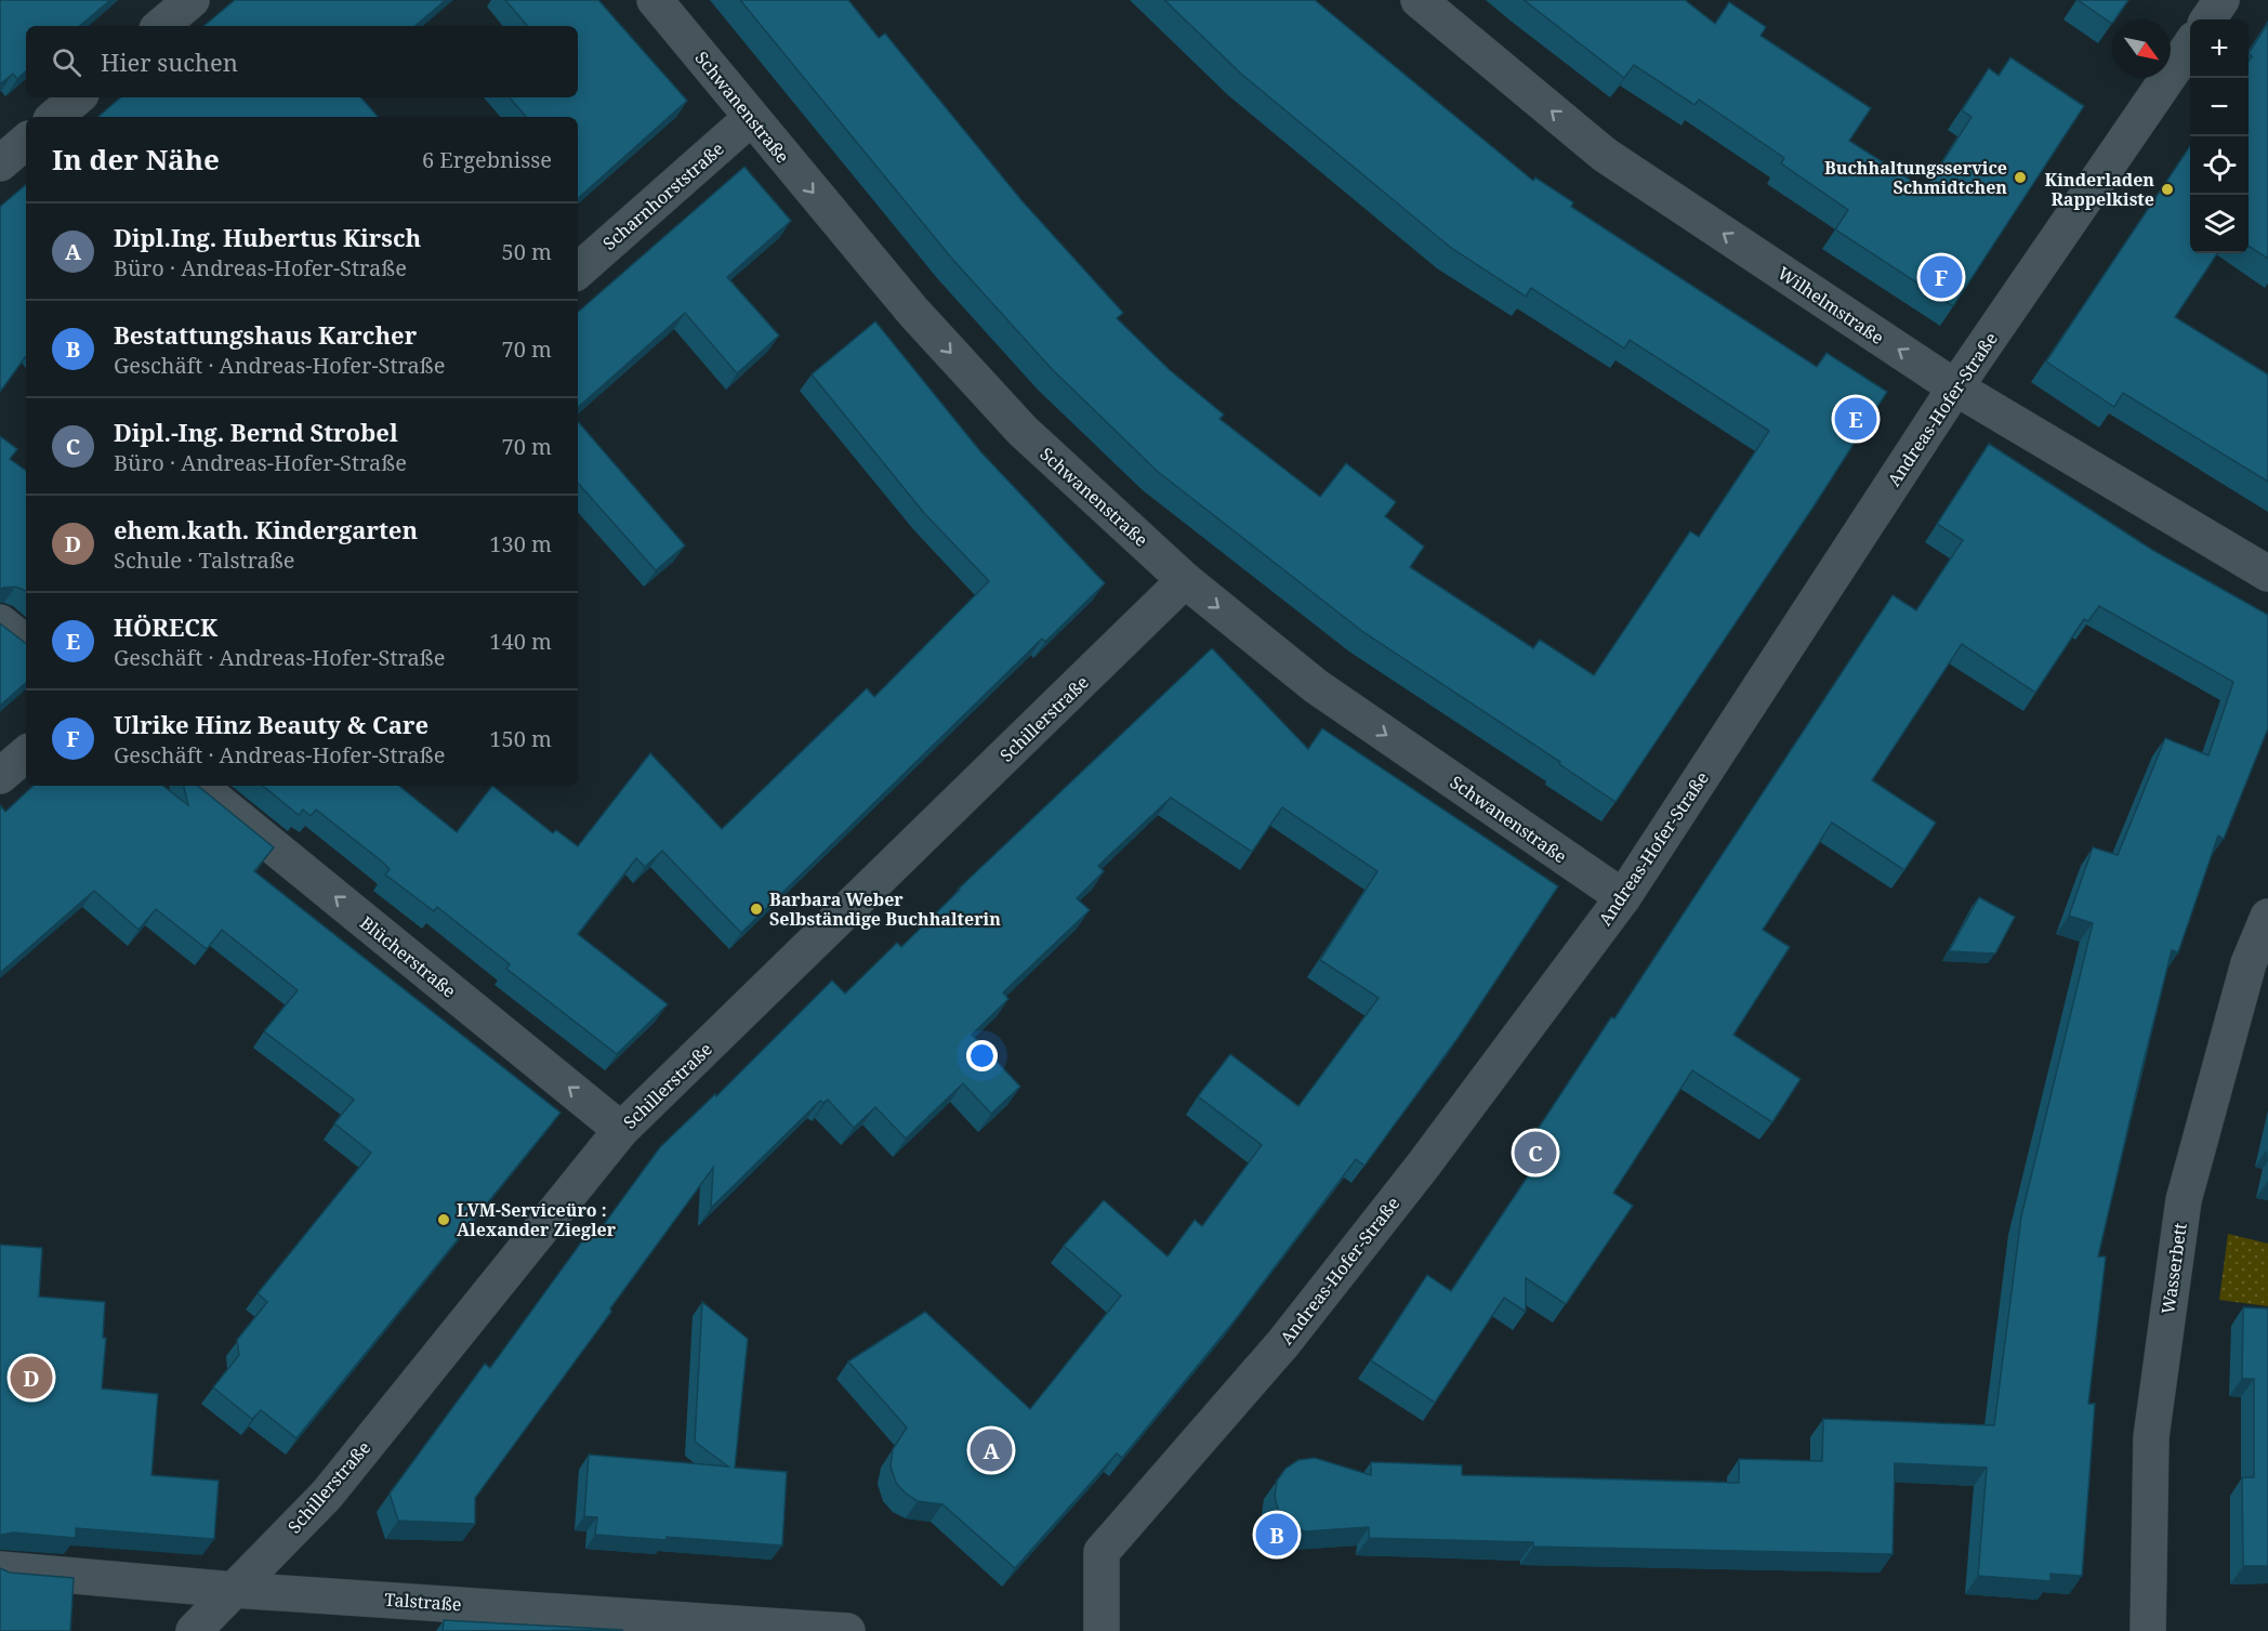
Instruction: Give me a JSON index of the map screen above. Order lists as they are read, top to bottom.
{
  "streets": {
    "street": [
      "Schwanenstraße",
      "Scharnhorststraße",
      "Wilhelmstraße",
      "Andreas-Hofer-Straße",
      "Schillerstraße",
      "Blücherstraße",
      "Wasserbett",
      "Talstraße"
    ]
  },
  "crossings": [
    ["Schwanenstraße", "Scharnhorststraße"],
    ["Schwanenstraße", "Andreas-Hofer-Straße"],
    ["Schwanenstraße", "Schillerstraße"],
    ["Wilhelmstraße", "Andreas-Hofer-Straße"],
    ["Schillerstraße", "Blücherstraße"],
    ["Schillerstraße", "Talstraße"]
  ],
  "one_way": ["Schwanenstraße", "Wilhelmstraße", "Blücherstraße"],
  "places": [
    "Buchhaltungsservice Schmidtchen",
    "Kinderladen Rappelkiste",
    "Barbara Weber Selbständige Buchhalterin",
    "LVM-Serviceüro : Alexander Ziegler"
  ],
  "north": "bottom right",
  "page": {
    "map_buttons": ["+", "−"],
    "search": "Hier suchen",
    "heading": ["In der Nähe", "6 Ergebnisse"],
    "list": [
      {
        "mark": "A",
        "name": "Dipl.Ing. Hubertus Kirsch",
        "note": "Büro · Andreas-Hofer-Straße",
        "value": "50 m"
      },
      {
        "mark": "B",
        "name": "Bestattungshaus Karcher",
        "note": "Geschäft · Andreas-Hofer-Straße",
        "value": "70 m"
      },
      {
        "mark": "C",
        "name": "Dipl.-Ing. Bernd Strobel",
        "note": "Büro · Andreas-Hofer-Straße",
        "value": "70 m"
      },
      {
        "mark": "D",
        "name": "ehem.kath. Kindergarten",
        "note": "Schule · Talstraße",
        "value": "130 m"
      },
      {
        "mark": "E",
        "name": "HÖRECK",
        "note": "Geschäft · Andreas-Hofer-Straße",
        "value": "140 m"
      },
      {
        "mark": "F",
        "name": "Ulrike Hinz Beauty & Care",
        "note": "Geschäft · Andreas-Hofer-Straße",
        "value": "150 m"
      }
    ],
    "pins": [
      "F",
      "E",
      "C",
      "D",
      "A",
      "B"
    ]
  }
}
